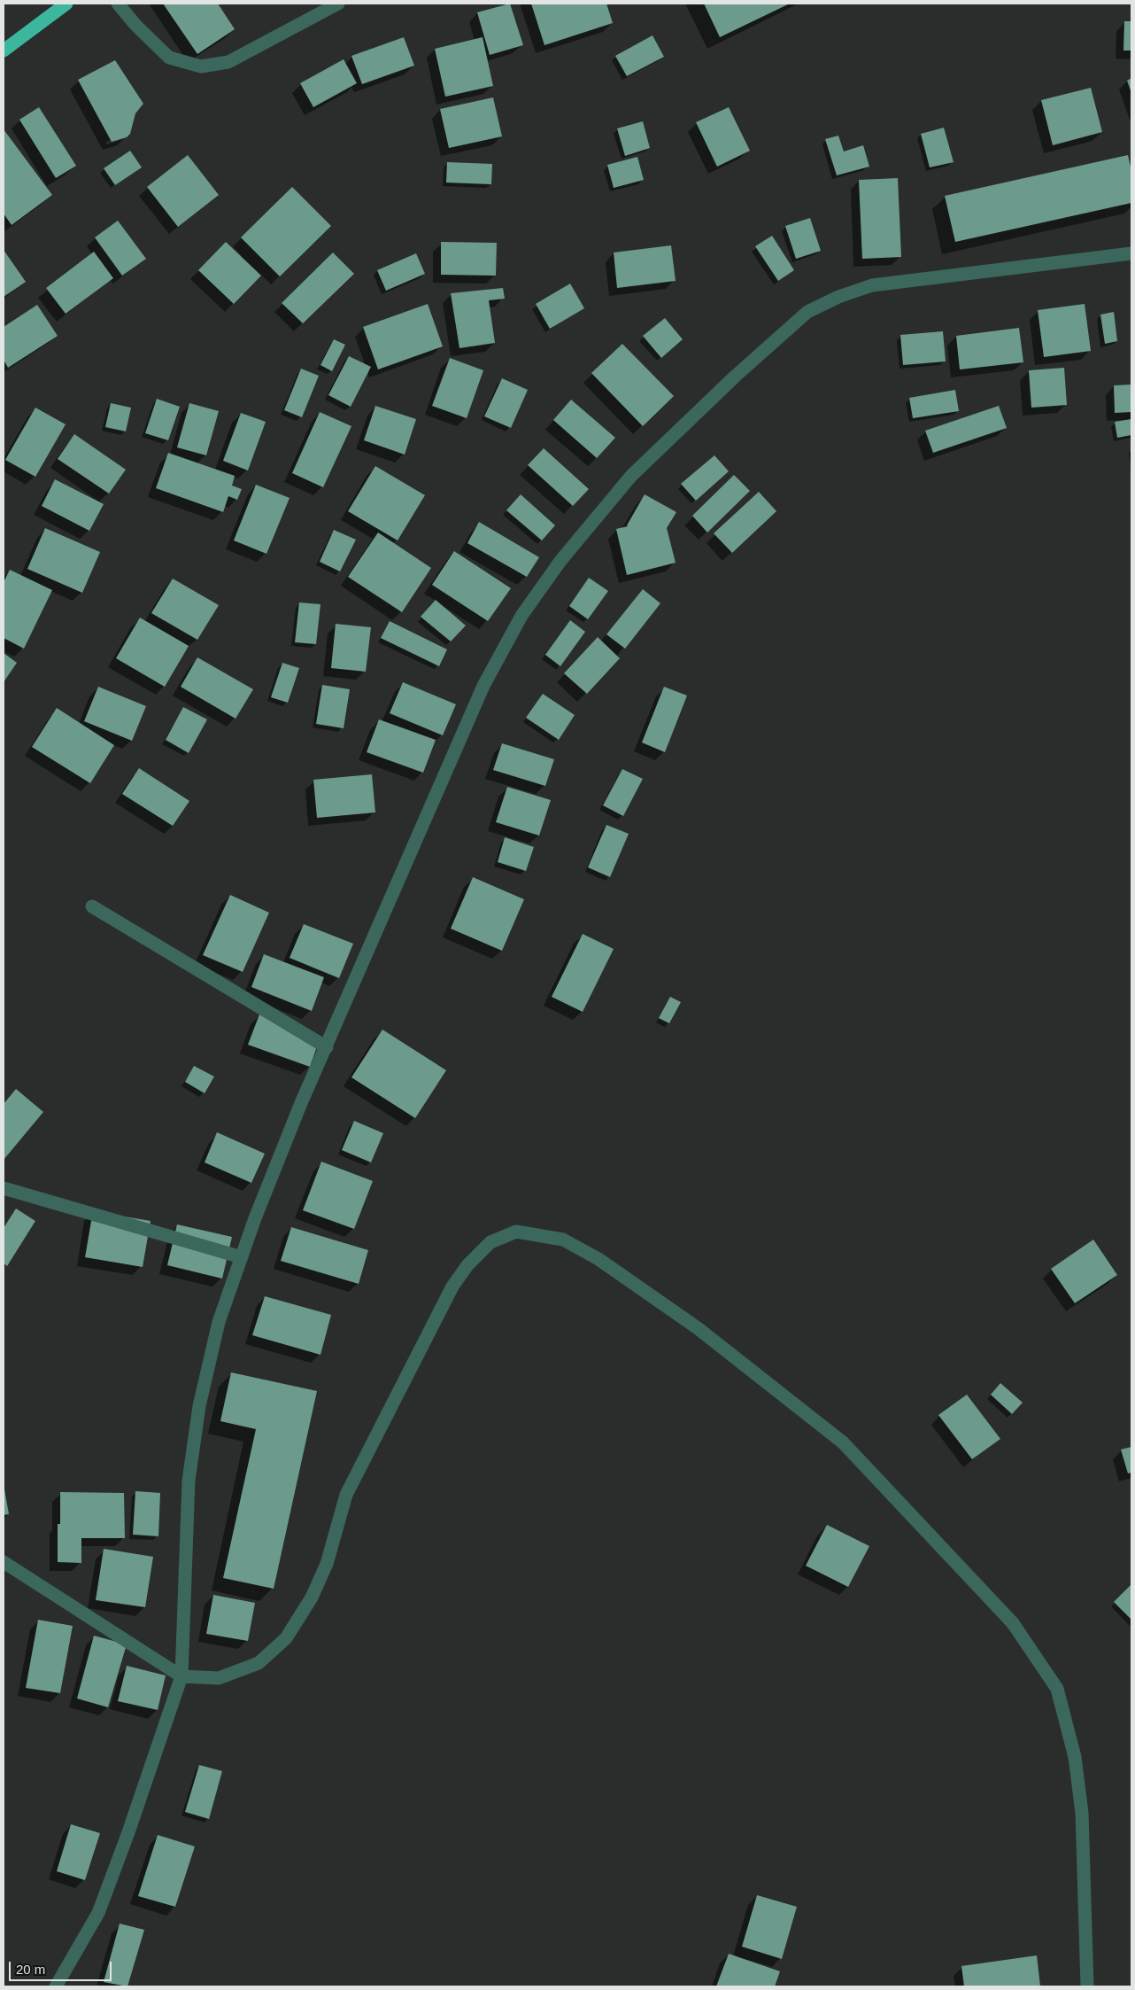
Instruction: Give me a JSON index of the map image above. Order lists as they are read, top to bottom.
{
  "scale_bar": "20 m"
}
